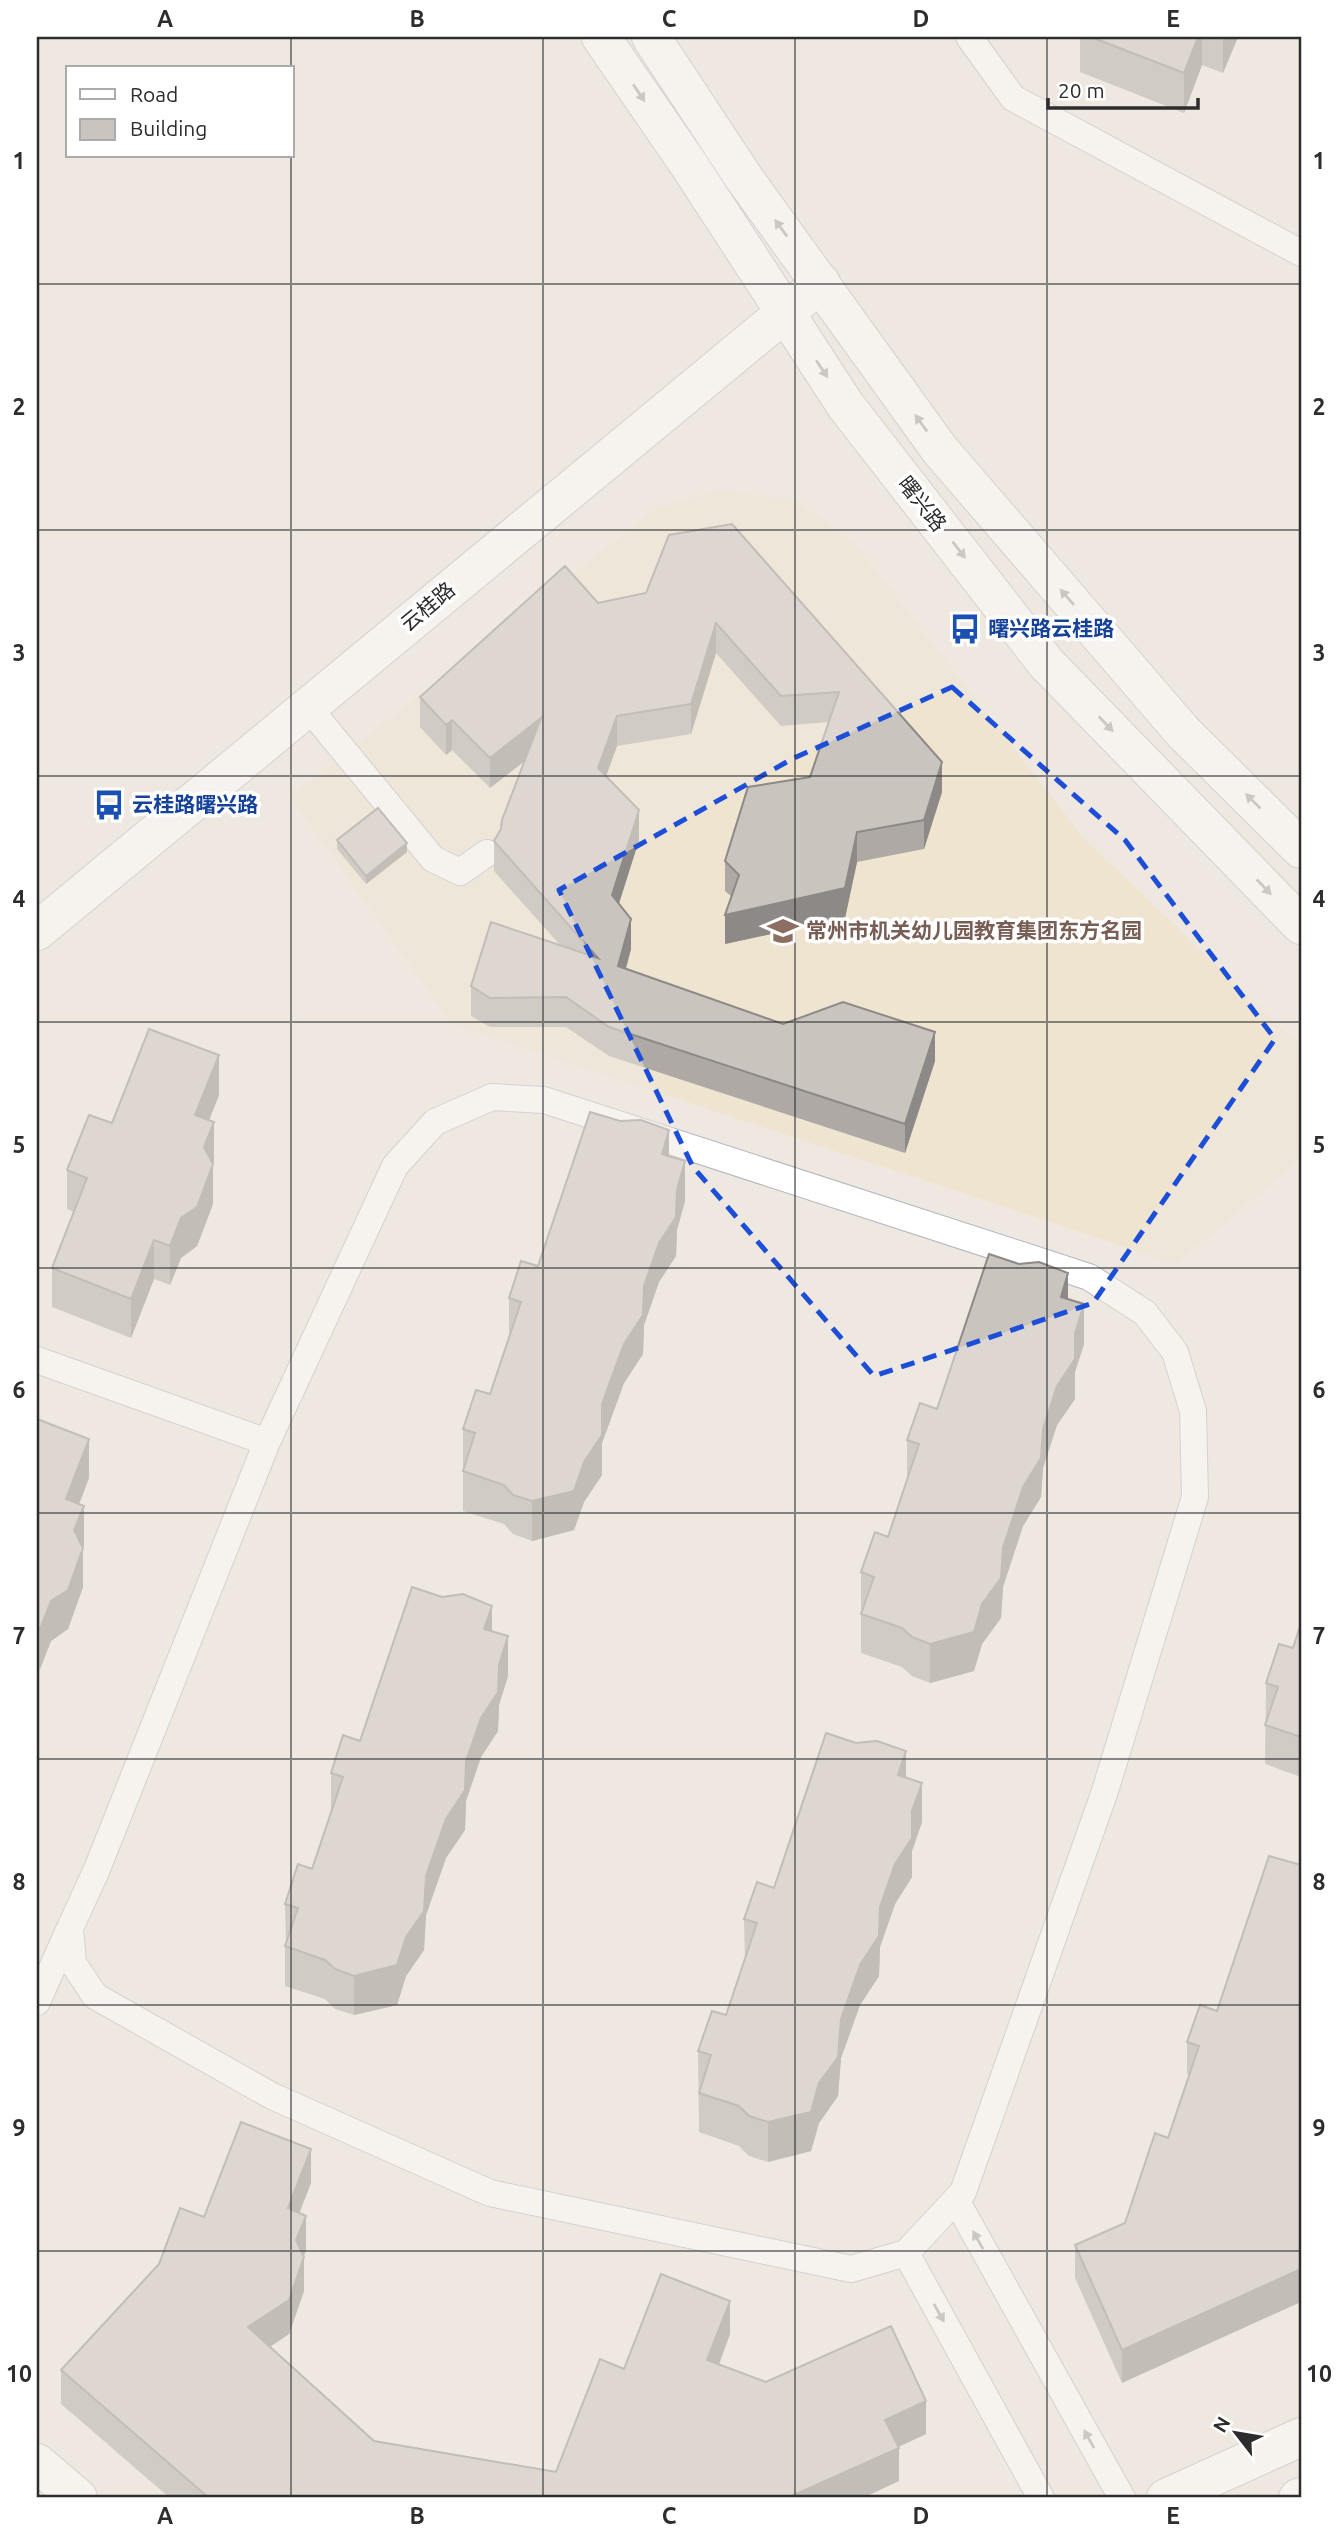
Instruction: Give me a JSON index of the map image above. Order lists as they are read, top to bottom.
{
  "streets": {
    "street": ["曙兴路", "云桂路"]
  },
  "crossings": [
    ["曙兴路", "云桂路"]
  ],
  "places": {
    "bus stop": ["曙兴路云桂路", "云桂路曙兴路"],
    "school or university": ["常州市机关幼儿园教育集团东方名园"]
  },
  "legend": ["Road", "Building"],
  "scale_bar": "20 m",
  "north": "top left",
  "grid": {
    "columns": [
      "A",
      "B",
      "C",
      "D",
      "E"
    ],
    "rows": [
      "1",
      "2",
      "3",
      "4",
      "5",
      "6",
      "7",
      "8",
      "9",
      "10"
    ]
  }
}
